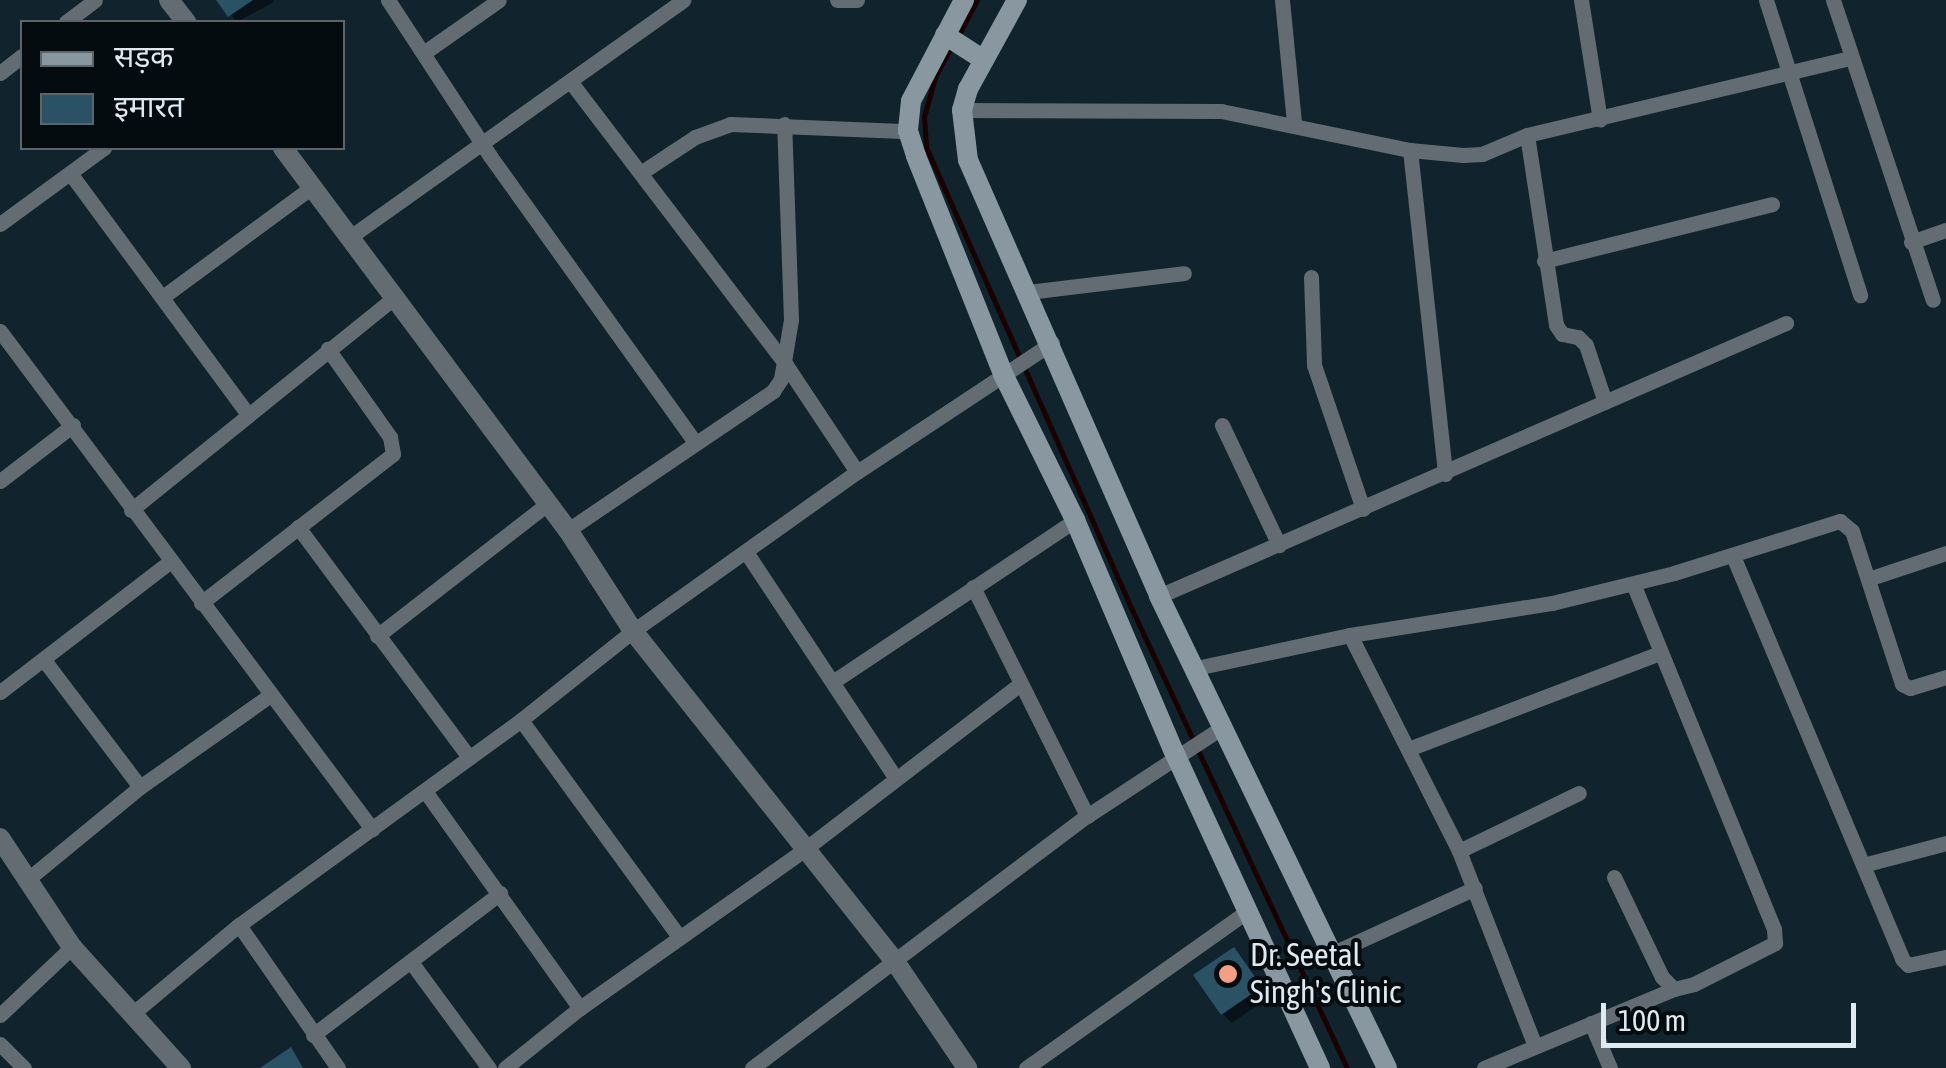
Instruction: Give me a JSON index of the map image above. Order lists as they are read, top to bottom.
{
  "places": ["Dr. Seetal Singh's Clinic"],
  "legend": ["सड़क", "इमारत"],
  "scale_bar": "100 m"
}
